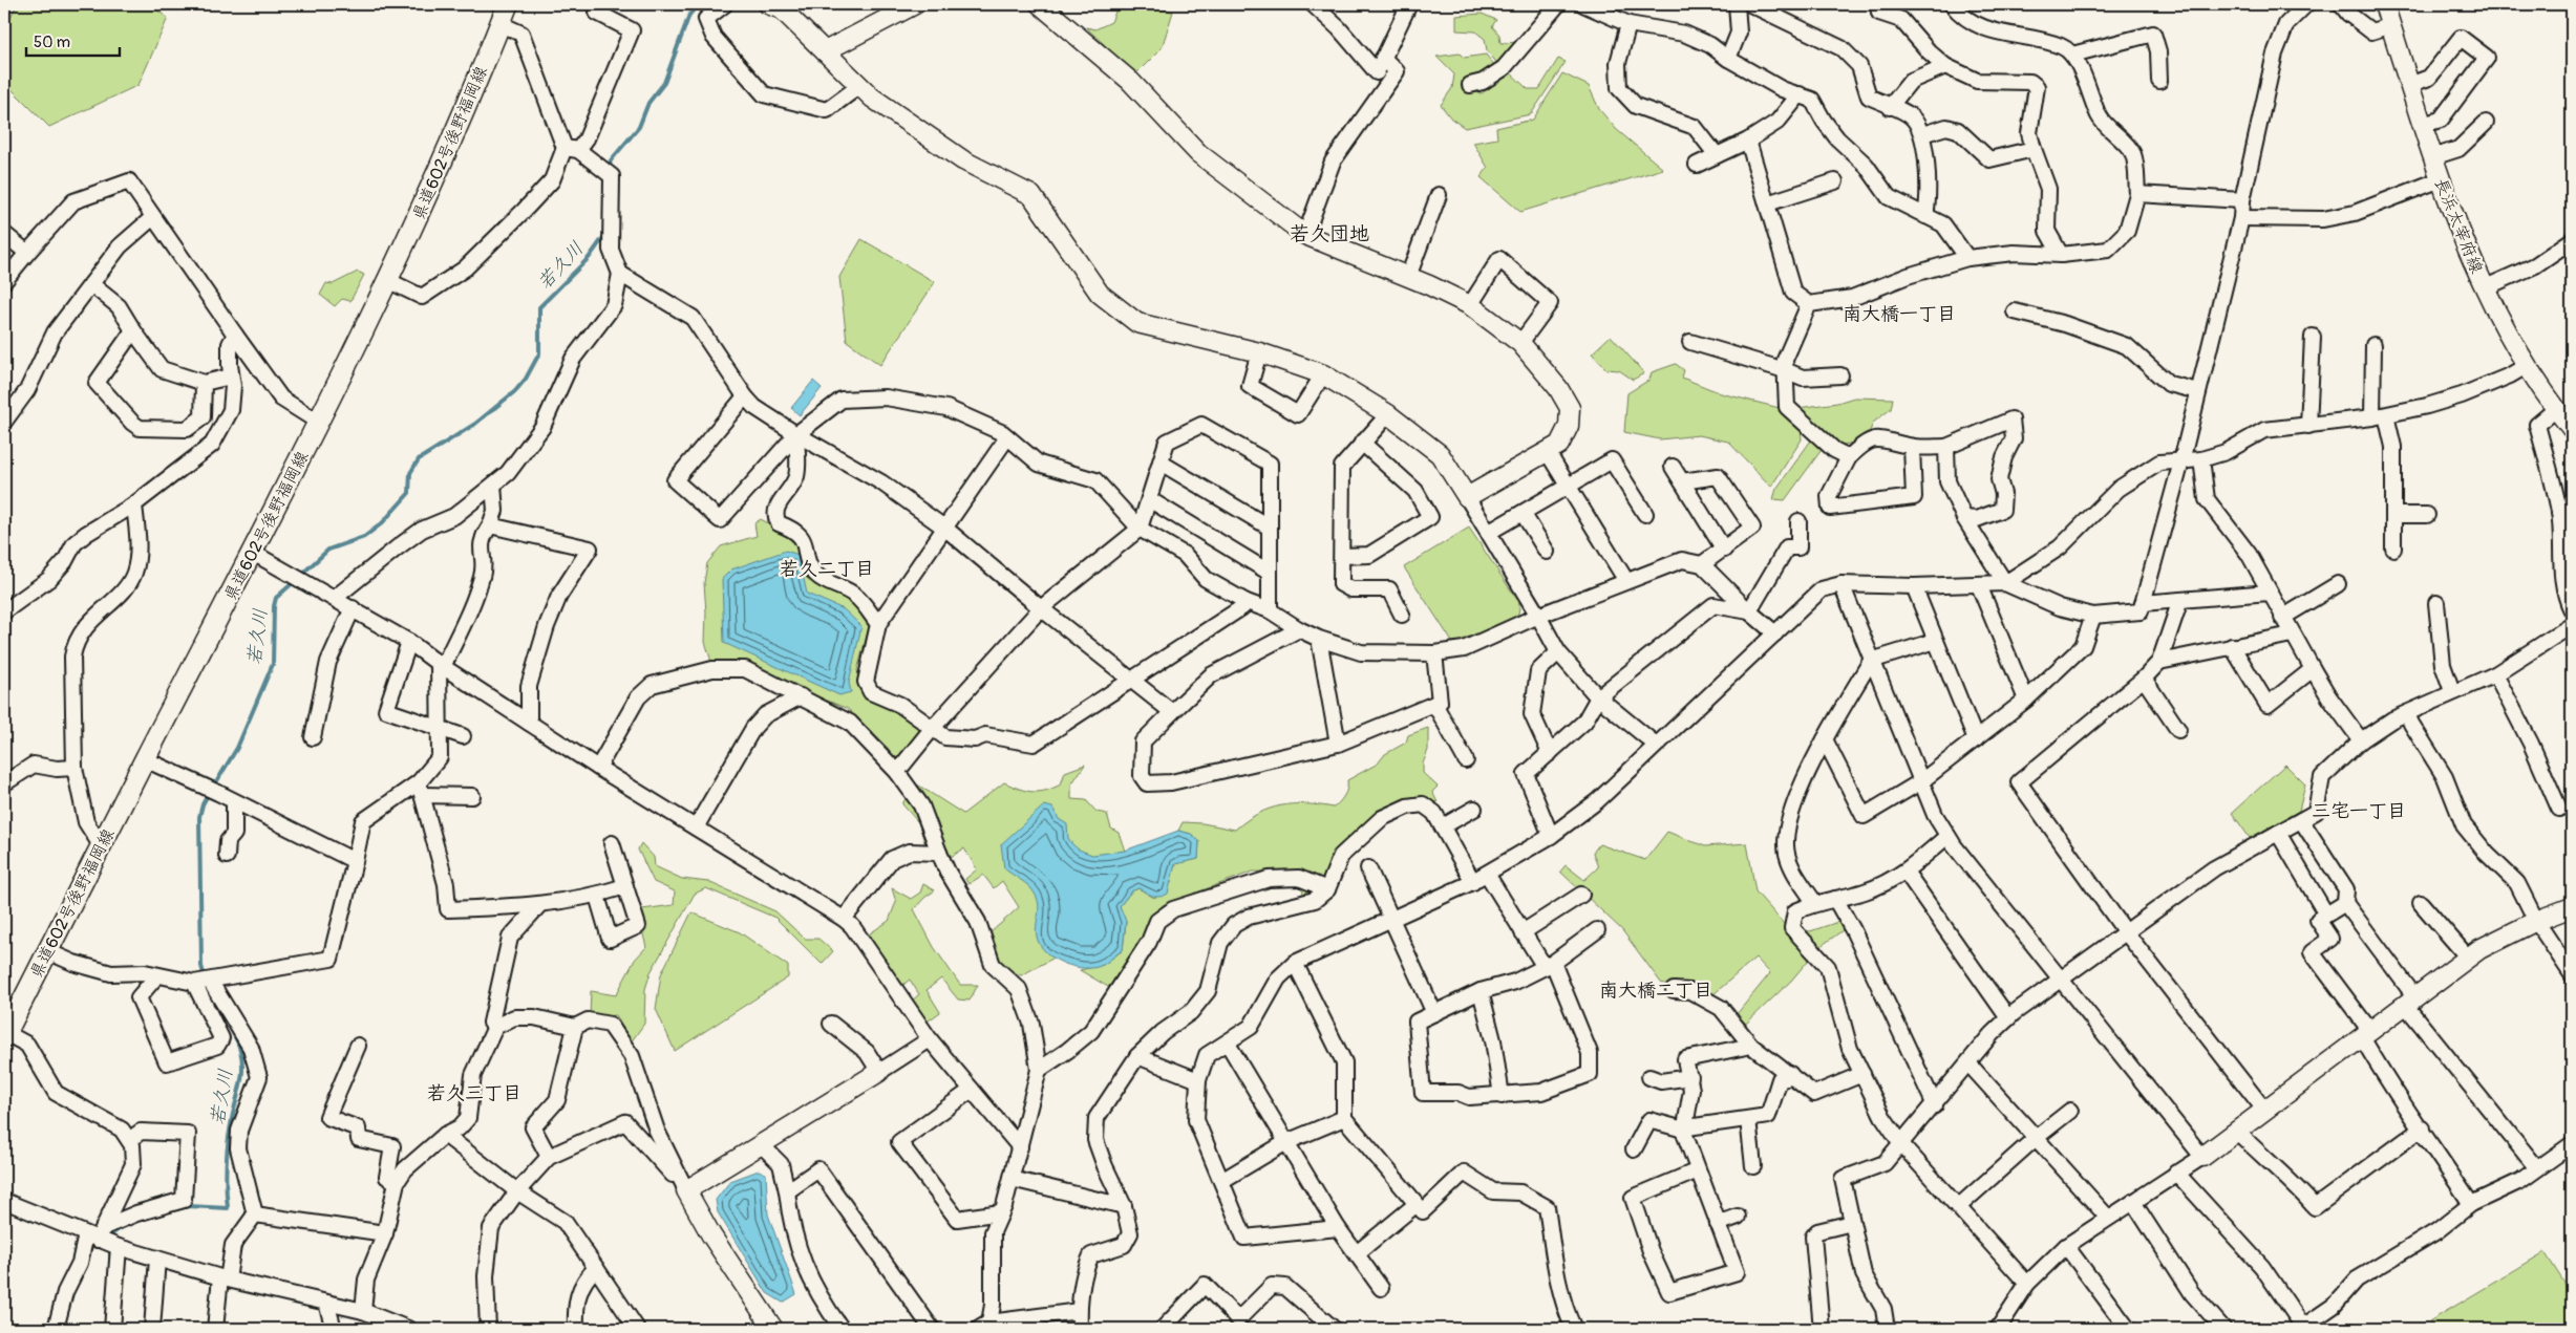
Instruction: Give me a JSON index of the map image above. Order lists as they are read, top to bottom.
{
  "streets": {
    "main road": ["県道602号後野福岡線"],
    "street": ["長浜太宰府線"]
  },
  "districts": [
    "若久団地",
    "南大橋一丁目",
    "若久二丁目",
    "三宅一丁目",
    "南大橋二丁目",
    "若久三丁目"
  ],
  "water": ["若久川"],
  "scale_bar": "50 m"
}
